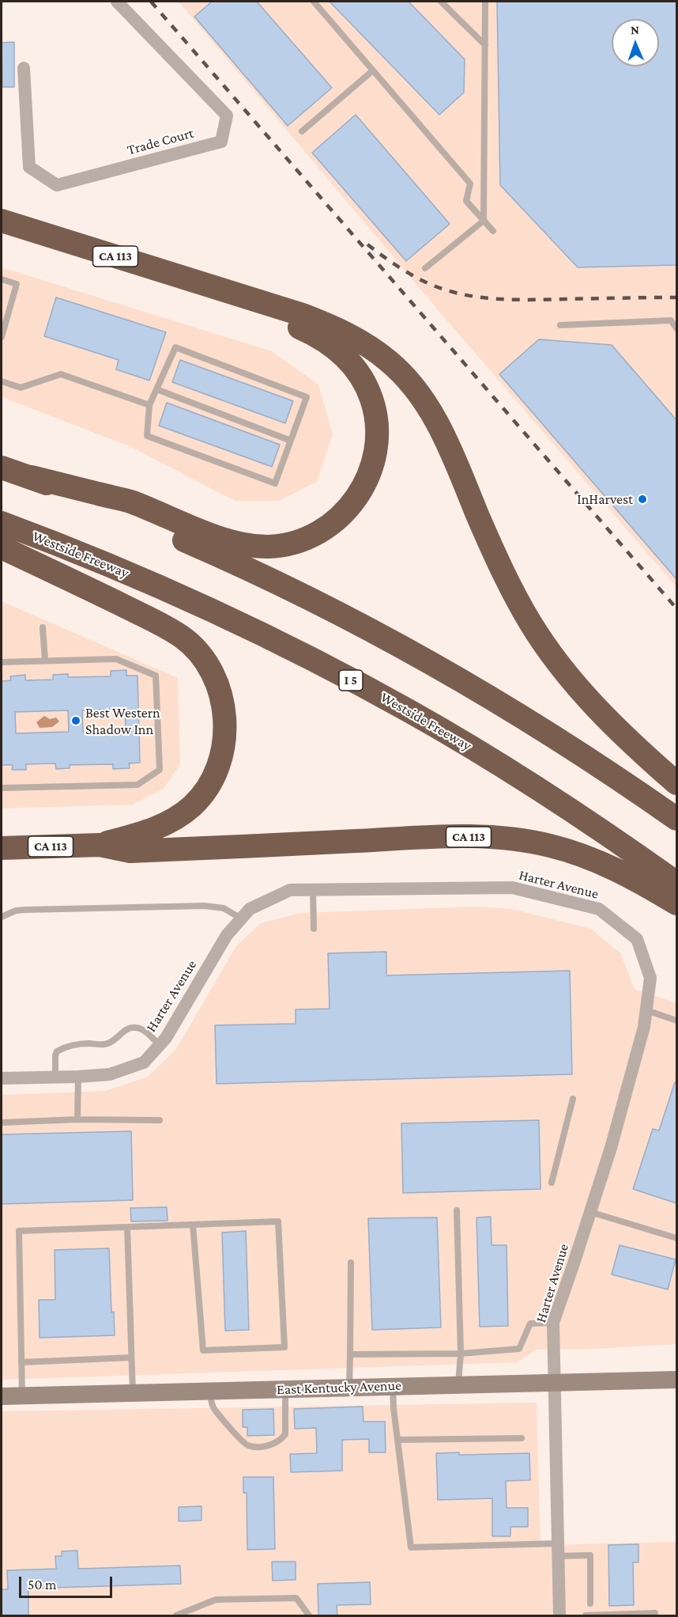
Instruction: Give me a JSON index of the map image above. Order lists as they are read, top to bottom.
{
  "streets": {
    "highway": ["CA 113", "Westside Freeway", "I 5"],
    "street": ["Trade Court", "Harter Avenue", "East Kentucky Avenue"]
  },
  "crossings": [
    ["Harter Avenue", "East Kentucky Avenue"]
  ],
  "places": ["InHarvest", "Best Western Shadow Inn"],
  "scale_bar": "50 m",
  "north": "top"
}
